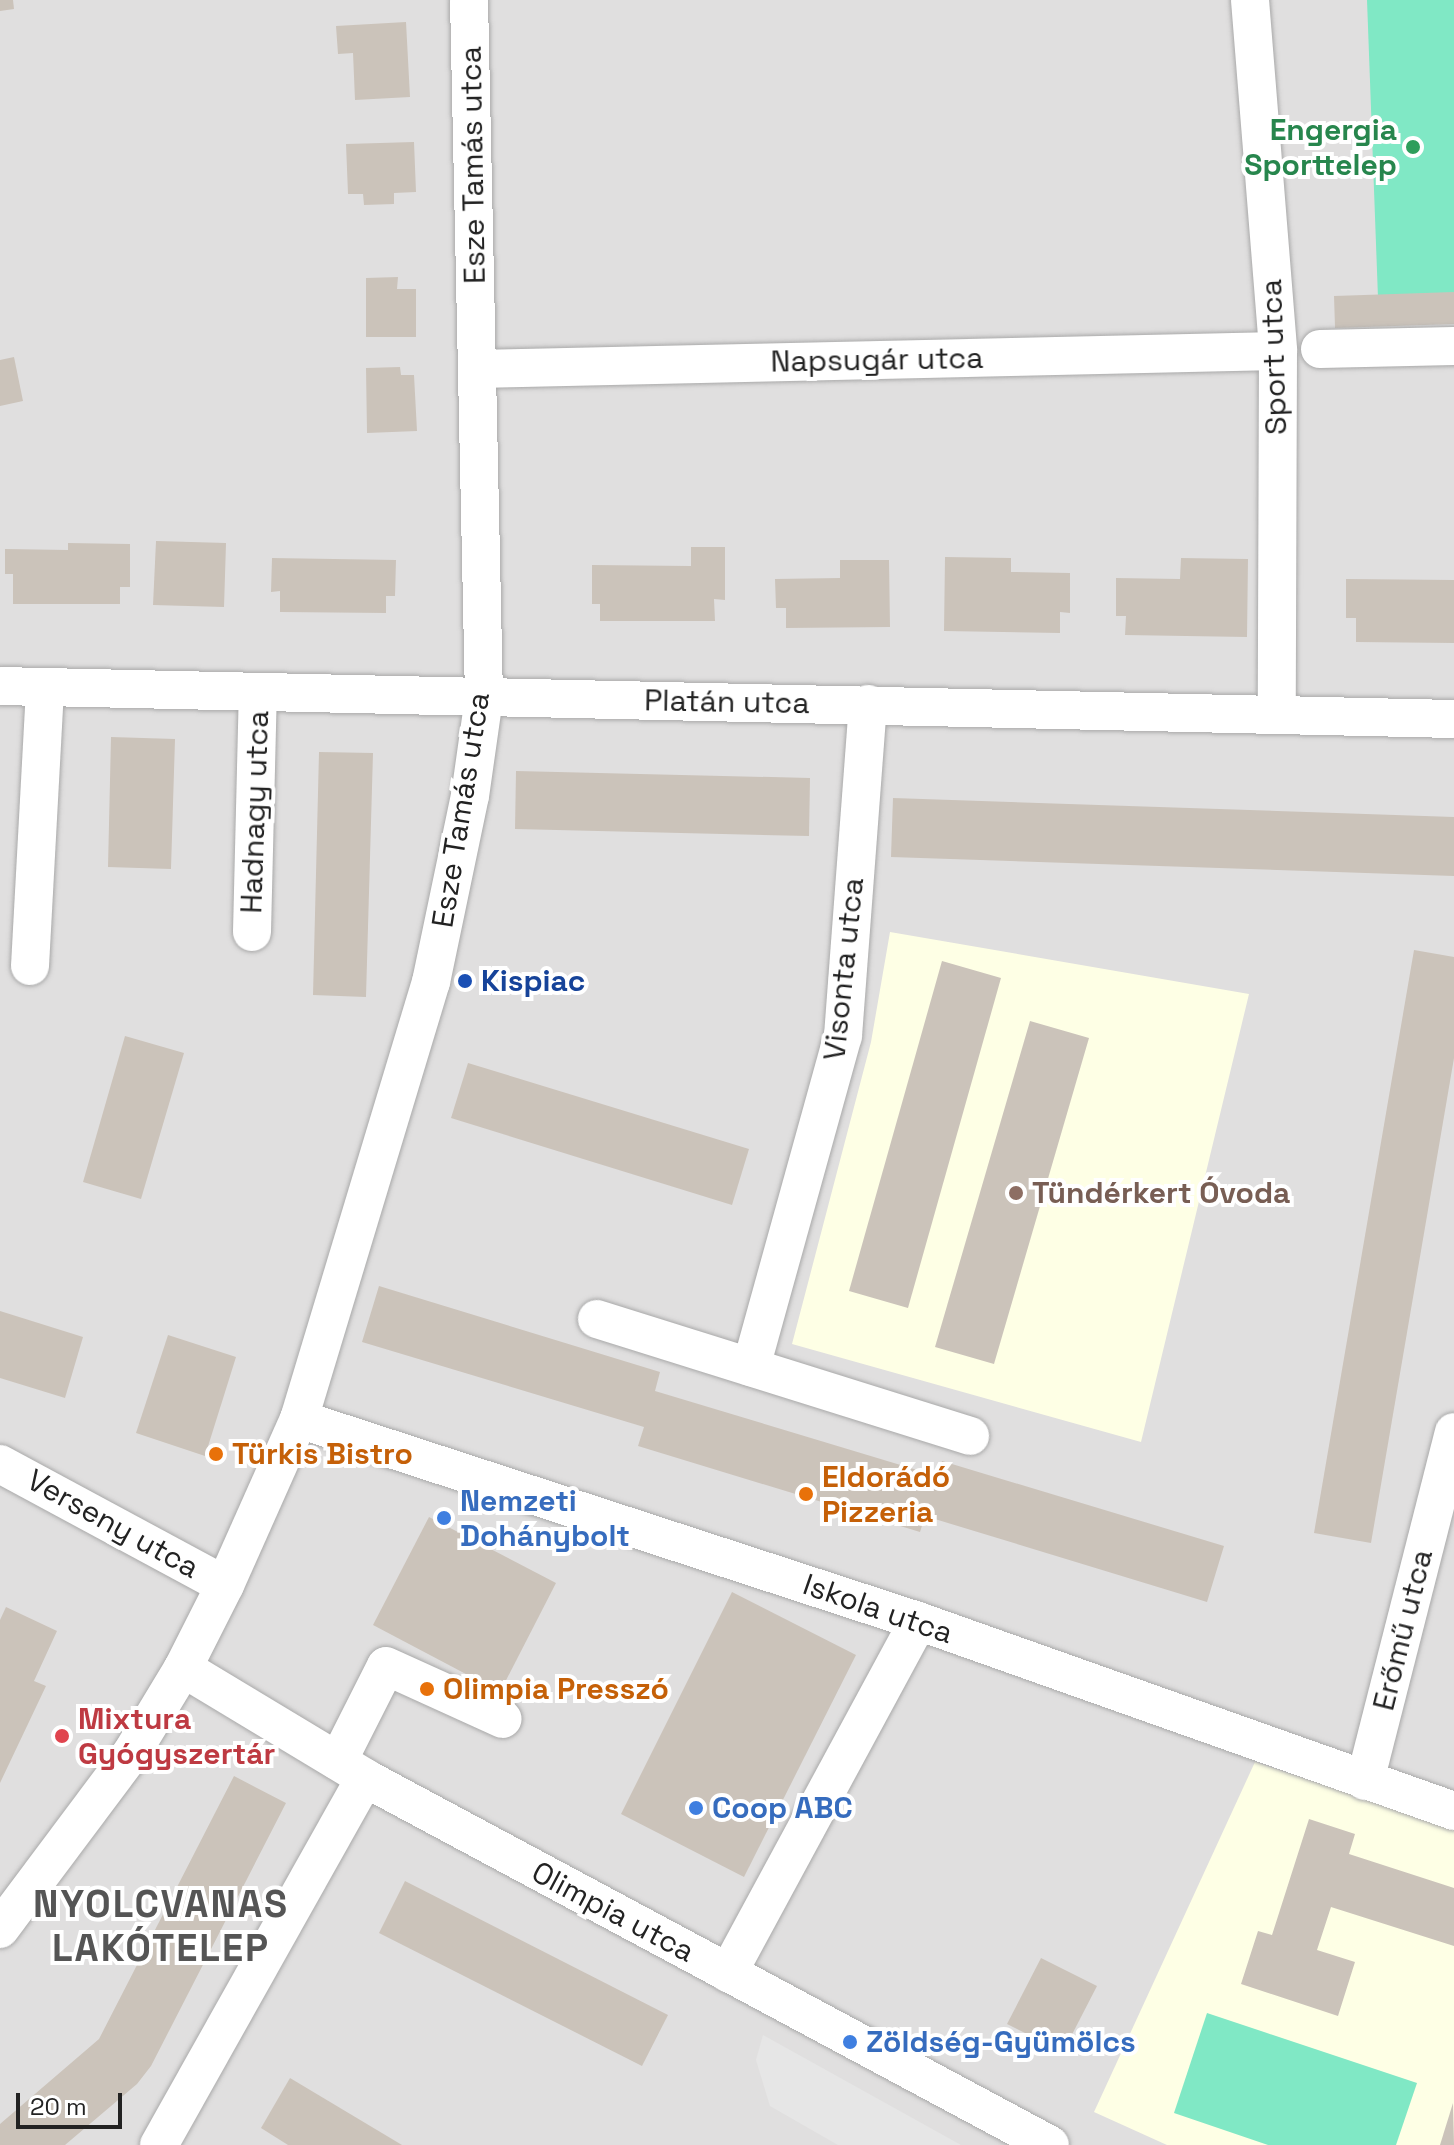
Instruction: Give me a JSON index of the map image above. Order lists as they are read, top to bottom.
{
  "streets": {
    "street": [
      "Esze Tamás utca",
      "Sport utca",
      "Napsugár utca",
      "Platán utca",
      "Hadnagy utca",
      "Visonta utca",
      "Verseny utca",
      "Iskola utca",
      "Erőmű utca",
      "Olimpia utca"
    ]
  },
  "crossings": [
    ["Esze Tamás utca", "Napsugár utca"],
    ["Esze Tamás utca", "Platán utca"],
    ["Esze Tamás utca", "Verseny utca"],
    ["Esze Tamás utca", "Iskola utca"],
    ["Esze Tamás utca", "Olimpia utca"],
    ["Sport utca", "Napsugár utca"],
    ["Sport utca", "Platán utca"],
    ["Platán utca", "Hadnagy utca"],
    ["Platán utca", "Visonta utca"],
    ["Iskola utca", "Erőmű utca"]
  ],
  "districts": ["NYOLCVANAS LAKÓTELEP"],
  "places": [
    "Engergia Sporttelep",
    "Kispiac",
    "Tündérkert Óvoda",
    "Türkis Bistro",
    "Eldorádó Pizzeria",
    "Nemzeti Dohánybolt",
    "Olimpia Presszó",
    "Mixtura Gyógyszertár",
    "Coop ABC",
    "Zöldség-Gyümölcs"
  ],
  "scale_bar": "20 m"
}
